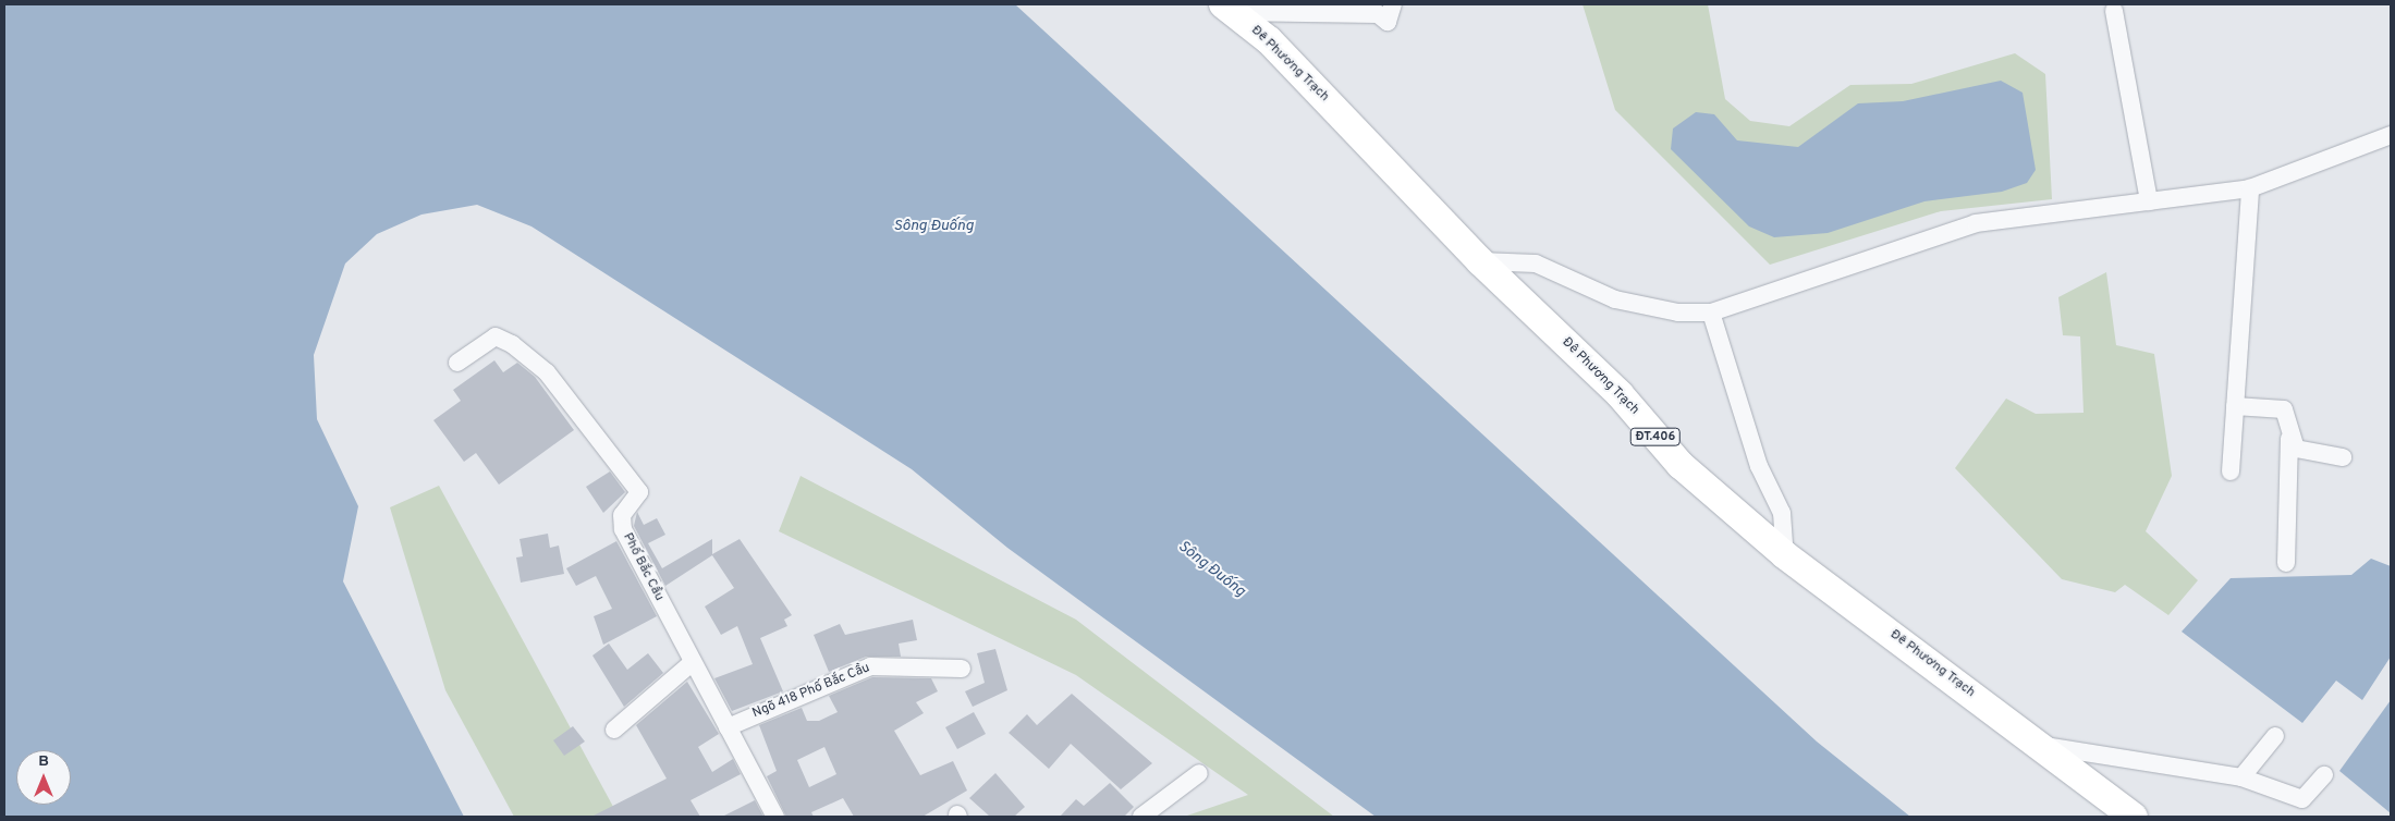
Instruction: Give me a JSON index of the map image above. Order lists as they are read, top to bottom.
{
  "streets": {
    "main road": ["Đê Phương Trạch", "ĐT.406"],
    "street": ["Phố Bắc Cầu", "Ngõ 418 Phố Bắc Cầu"]
  },
  "crossings": [
    ["Phố Bắc Cầu", "Ngõ 418 Phố Bắc Cầu"]
  ],
  "water": ["Sông Đuống"],
  "north": "top"
}
